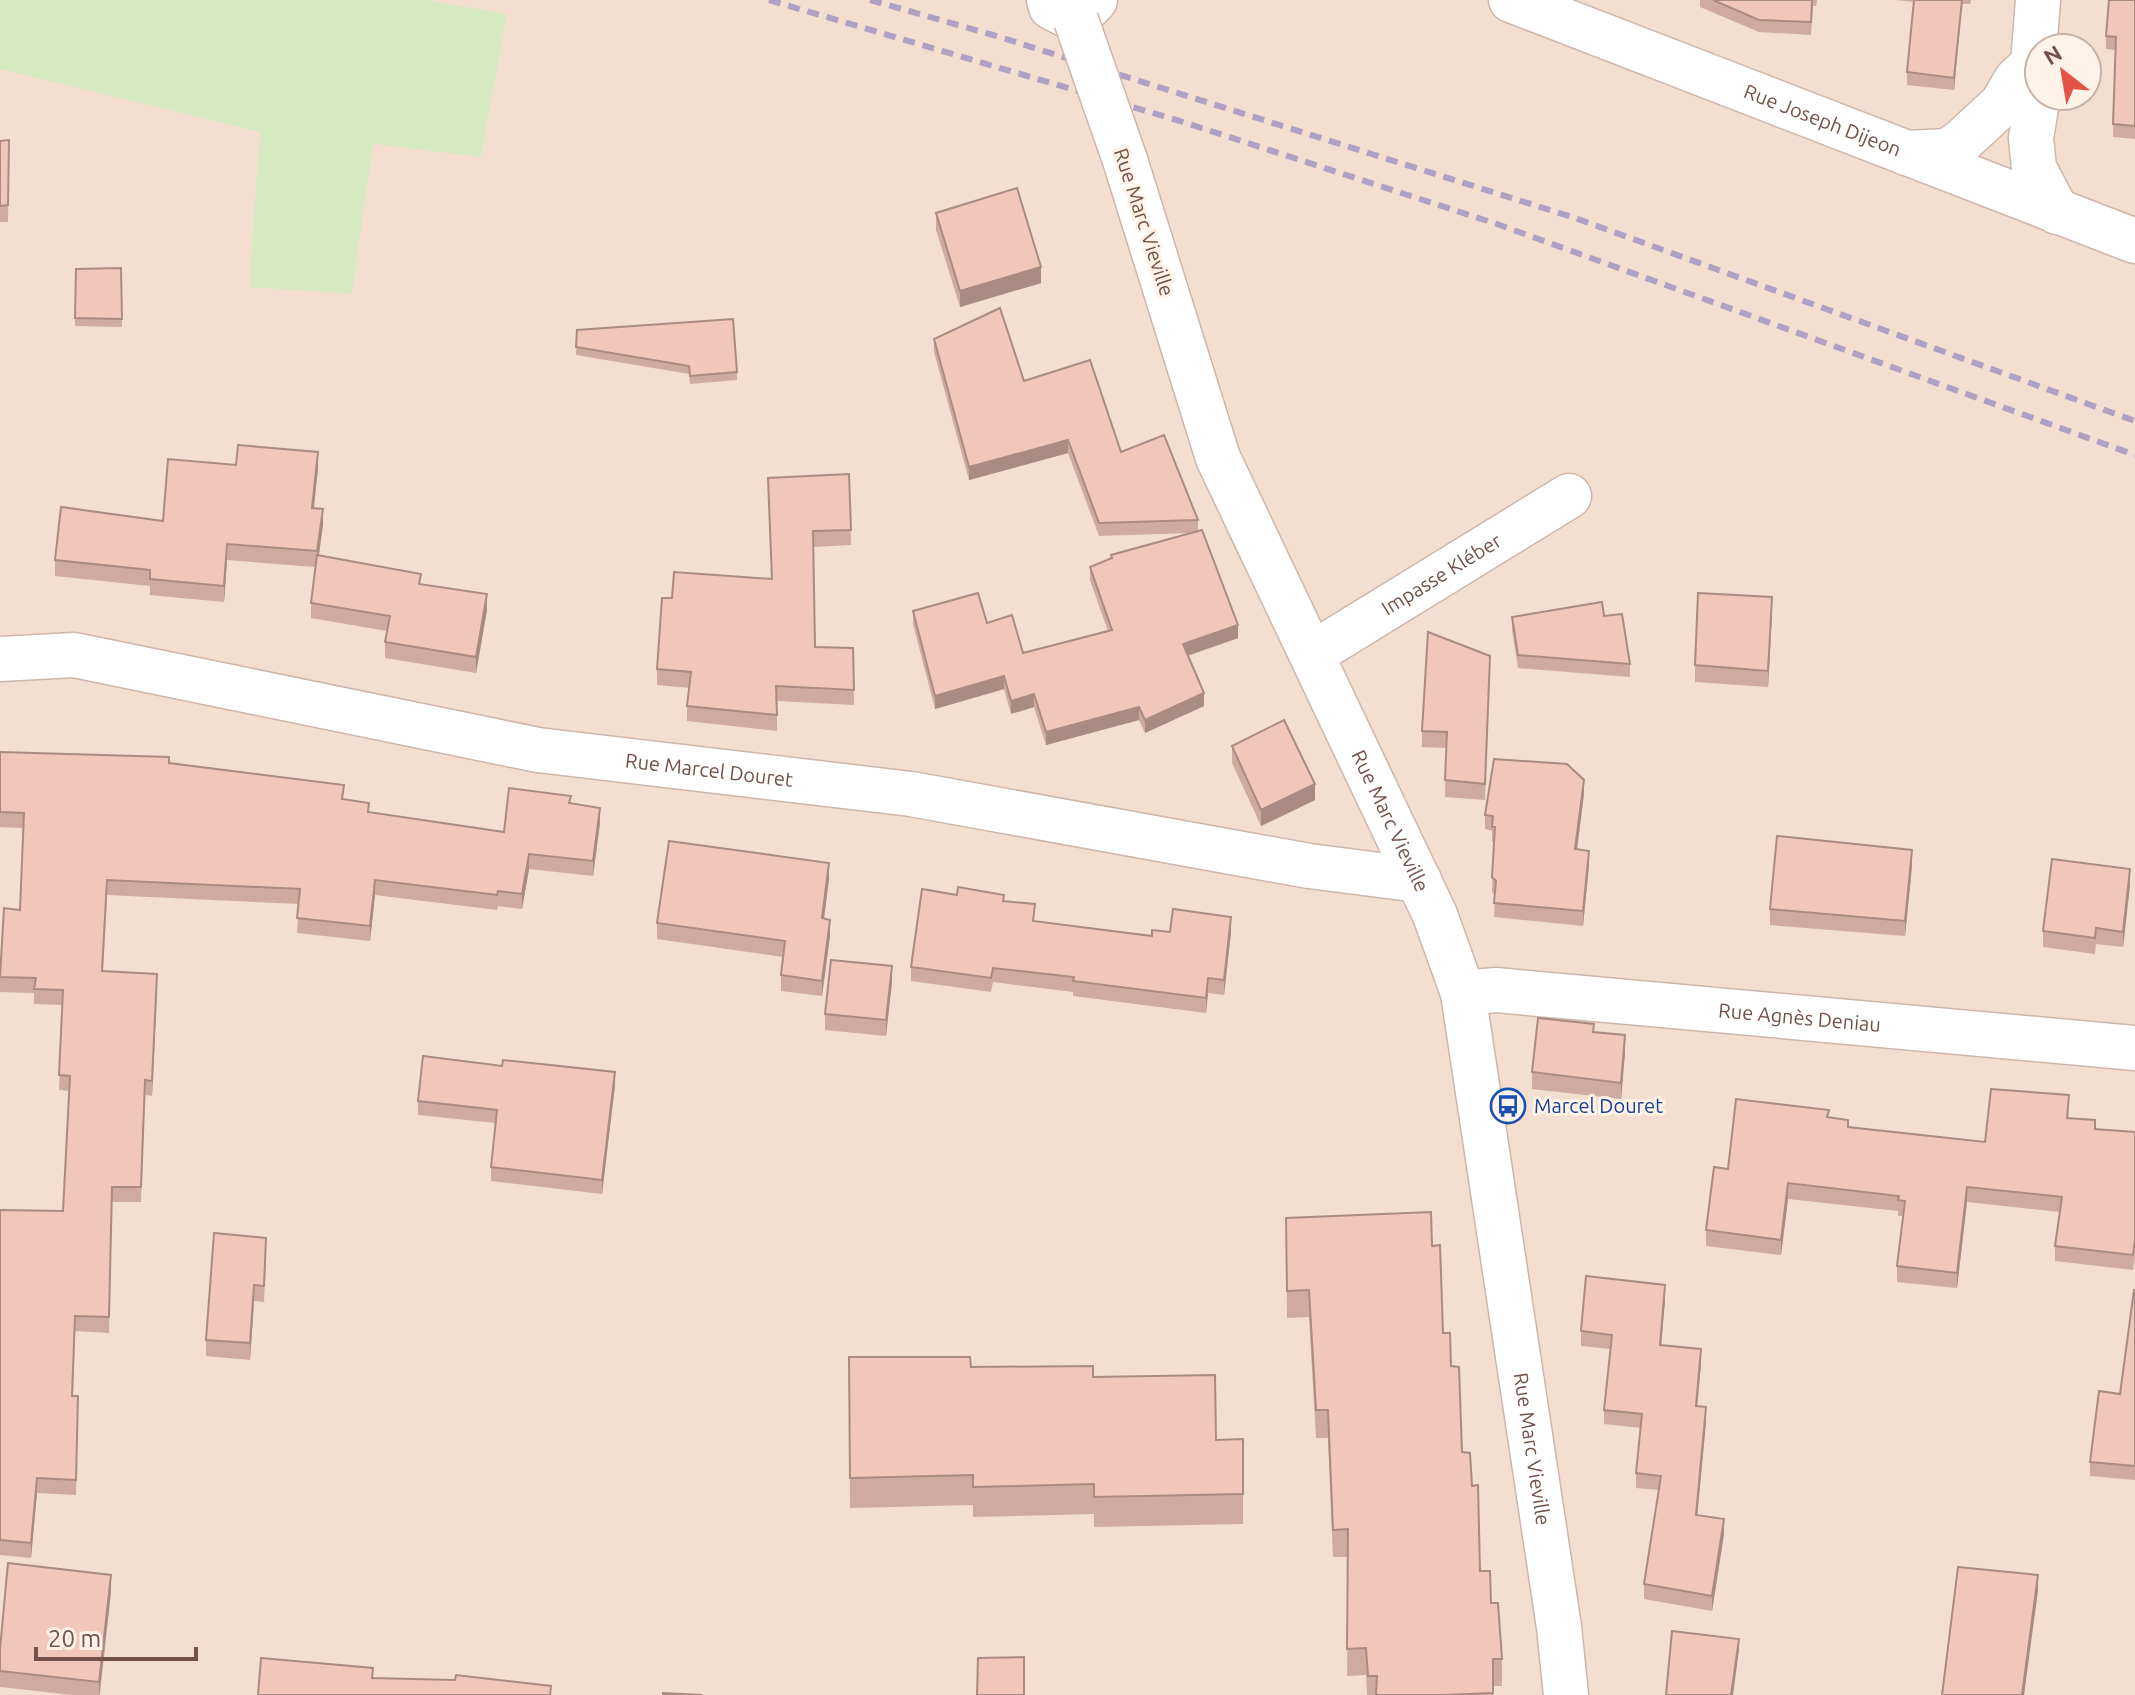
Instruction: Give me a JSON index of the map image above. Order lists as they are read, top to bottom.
{
  "streets": {
    "street": [
      "Rue Joseph Dijeon",
      "Rue Marc Vieville",
      "Impasse Kléber",
      "Rue Marcel Douret",
      "Rue Agnès Deniau"
    ]
  },
  "crossings": [
    ["Rue Marc Vieville", "Impasse Kléber"],
    ["Rue Marc Vieville", "Rue Marcel Douret"],
    ["Rue Marc Vieville", "Rue Agnès Deniau"]
  ],
  "places": {
    "bus stop": ["Marcel Douret"]
  },
  "scale_bar": "20 m",
  "north": "top left"
}
